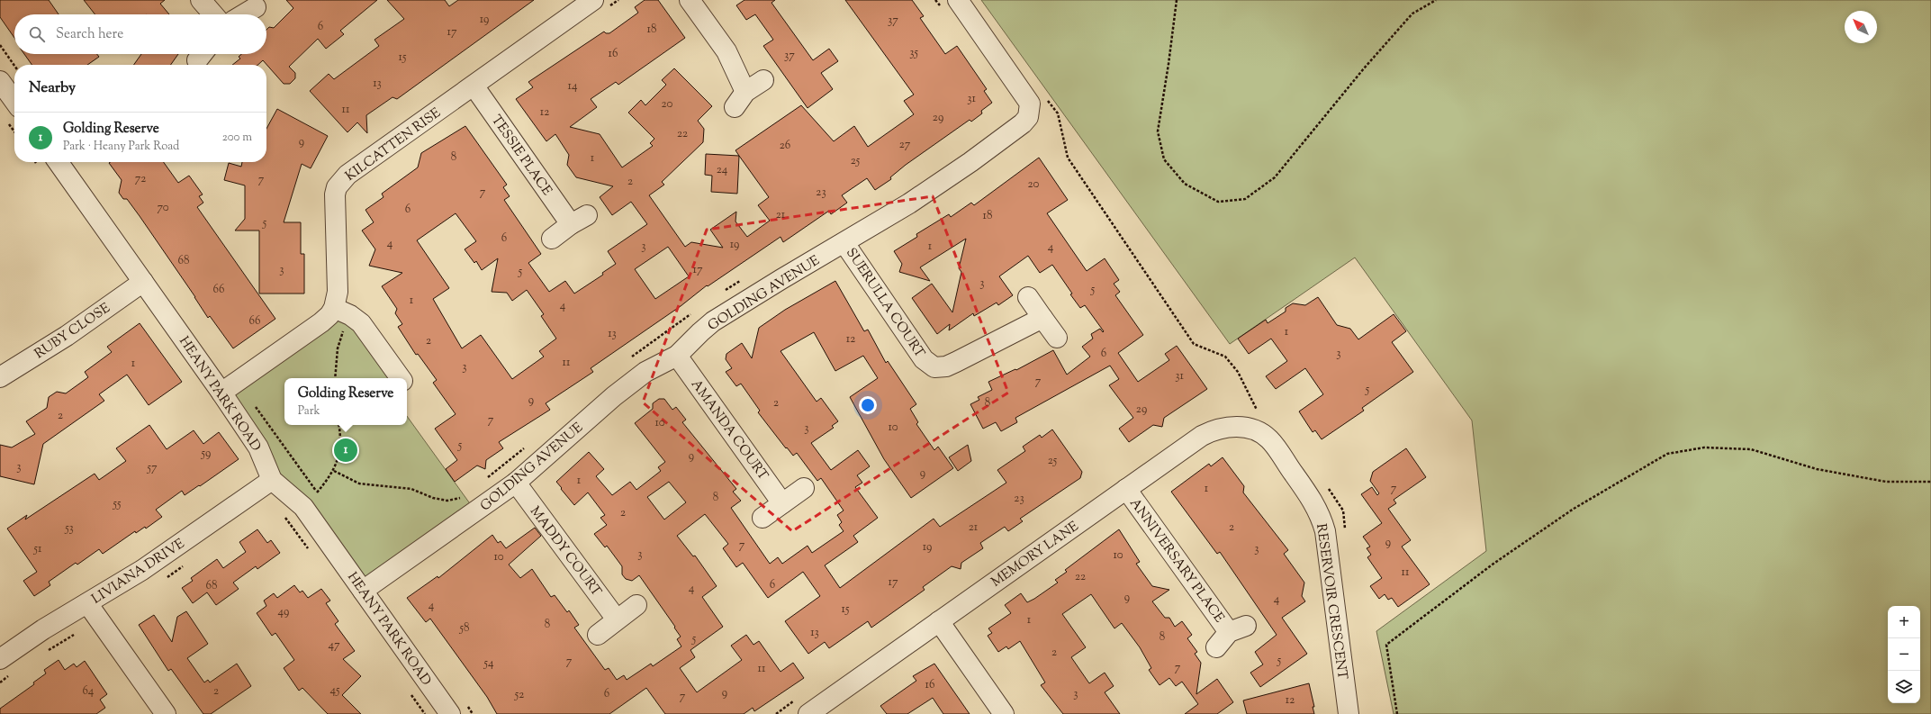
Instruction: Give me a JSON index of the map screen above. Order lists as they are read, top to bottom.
{
  "streets": {
    "street": [
      "KILCATTEN RISE",
      "TESSIE PLACE",
      "GOLDING AVENUE",
      "SUERULLA COURT",
      "RUBY CLOSE",
      "HEANY PARK ROAD",
      "AMANDA COURT",
      "MADDY COURT",
      "MEMORY LANE",
      "ANNIVERSARY PLACE",
      "LIVIANA DRIVE",
      "RESERVOIR CRESCENT"
    ]
  },
  "crossings": [
    ["KILCATTEN RISE", "TESSIE PLACE"],
    ["KILCATTEN RISE", "HEANY PARK ROAD"],
    ["GOLDING AVENUE", "SUERULLA COURT"],
    ["GOLDING AVENUE", "HEANY PARK ROAD"],
    ["GOLDING AVENUE", "AMANDA COURT"],
    ["GOLDING AVENUE", "MADDY COURT"],
    ["RUBY CLOSE", "HEANY PARK ROAD"],
    ["HEANY PARK ROAD", "LIVIANA DRIVE"],
    ["MEMORY LANE", "ANNIVERSARY PLACE"],
    ["MEMORY LANE", "RESERVOIR CRESCENT"]
  ],
  "house_numbers": [
    "19",
    "37",
    "6",
    "18",
    "17",
    "35",
    "16",
    "37",
    "15",
    "13",
    "14",
    "31",
    "20",
    "11",
    "12",
    "29",
    "22",
    "9",
    "27",
    "26",
    "8",
    "1",
    "25",
    "24",
    "72",
    "7",
    "2",
    "20",
    "7",
    "23",
    "70",
    "6",
    "21",
    "18",
    "5",
    "6",
    "4",
    "19",
    "3",
    "1",
    "4",
    "68",
    "3",
    "17",
    "5",
    "3",
    "66",
    "5",
    "1",
    "4",
    "66",
    "1",
    "13",
    "12",
    "2",
    "6",
    "3",
    "11",
    "1",
    "3",
    "31",
    "7",
    "5",
    "9",
    "2",
    "8",
    "29",
    "2",
    "7",
    "10",
    "10",
    "3",
    "5",
    "59",
    "9",
    "25",
    "3",
    "57",
    "9",
    "1",
    "1",
    "7",
    "8",
    "23",
    "55",
    "2",
    "21",
    "2",
    "53",
    "9",
    "7",
    "19",
    "51",
    "3",
    "3",
    "10",
    "10",
    "11",
    "22",
    "17",
    "6",
    "68",
    "4",
    "9",
    "4",
    "4",
    "15",
    "49",
    "1",
    "8",
    "58",
    "13",
    "8",
    "5",
    "47",
    "2",
    "5",
    "7",
    "54",
    "7",
    "11",
    "16",
    "45",
    "64",
    "2",
    "9",
    "6",
    "3",
    "52",
    "7",
    "12"
  ],
  "north": "top left",
  "page": {
    "search": "Search here",
    "heading": "Nearby",
    "list": [
      {
        "mark": "1",
        "name": "Golding Reserve",
        "note": "Park · Heany Park Road",
        "value": "200 m"
      }
    ],
    "popup": ["Golding Reserve", "Park"],
    "pins": "1",
    "map_buttons": ["+", "−"]
  }
}
